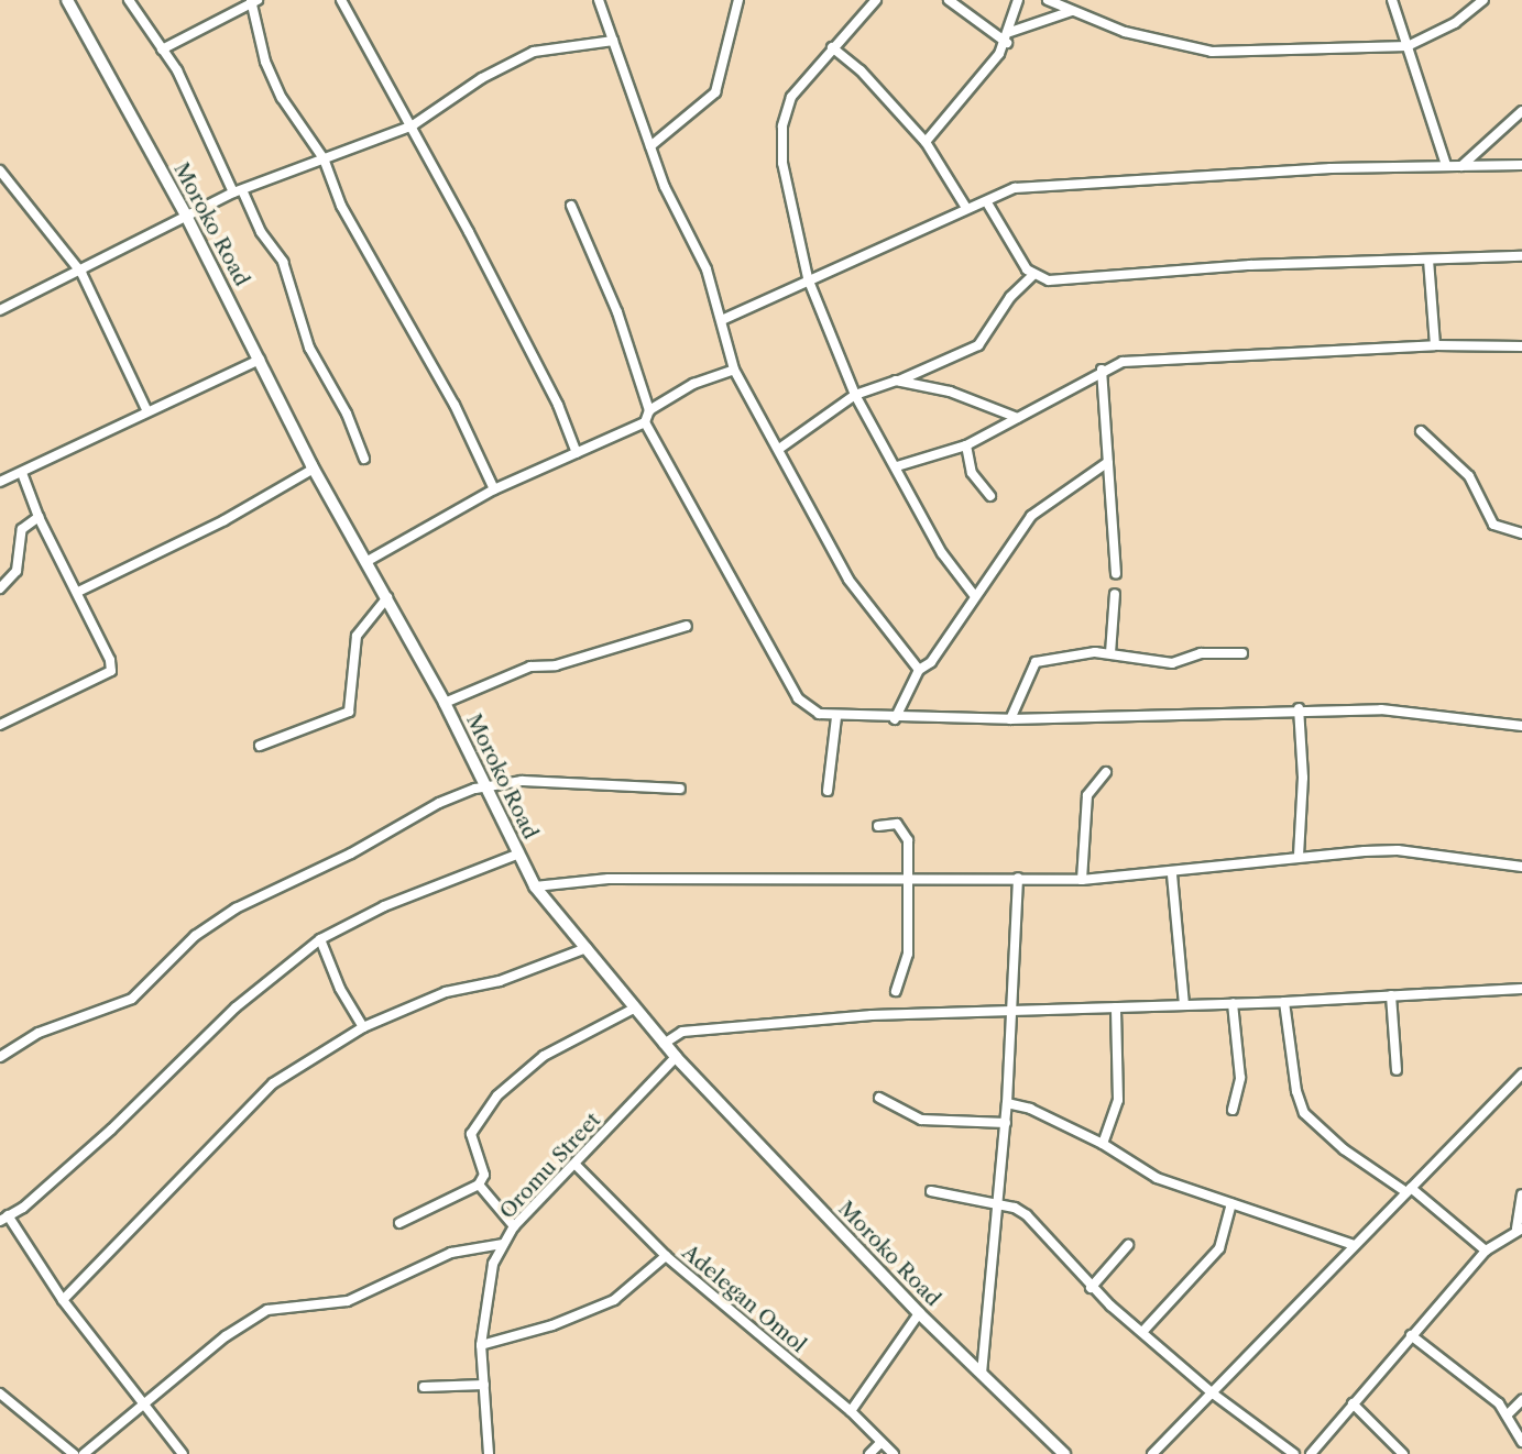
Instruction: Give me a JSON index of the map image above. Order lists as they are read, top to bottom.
{
  "streets": {
    "street": ["Moroko Road", "Oromu Street", "Adelegan Omol"]
  },
  "crossings": [
    ["Moroko Road", "Oromu Street"],
    ["Oromu Street", "Adelegan Omol"]
  ]
}
